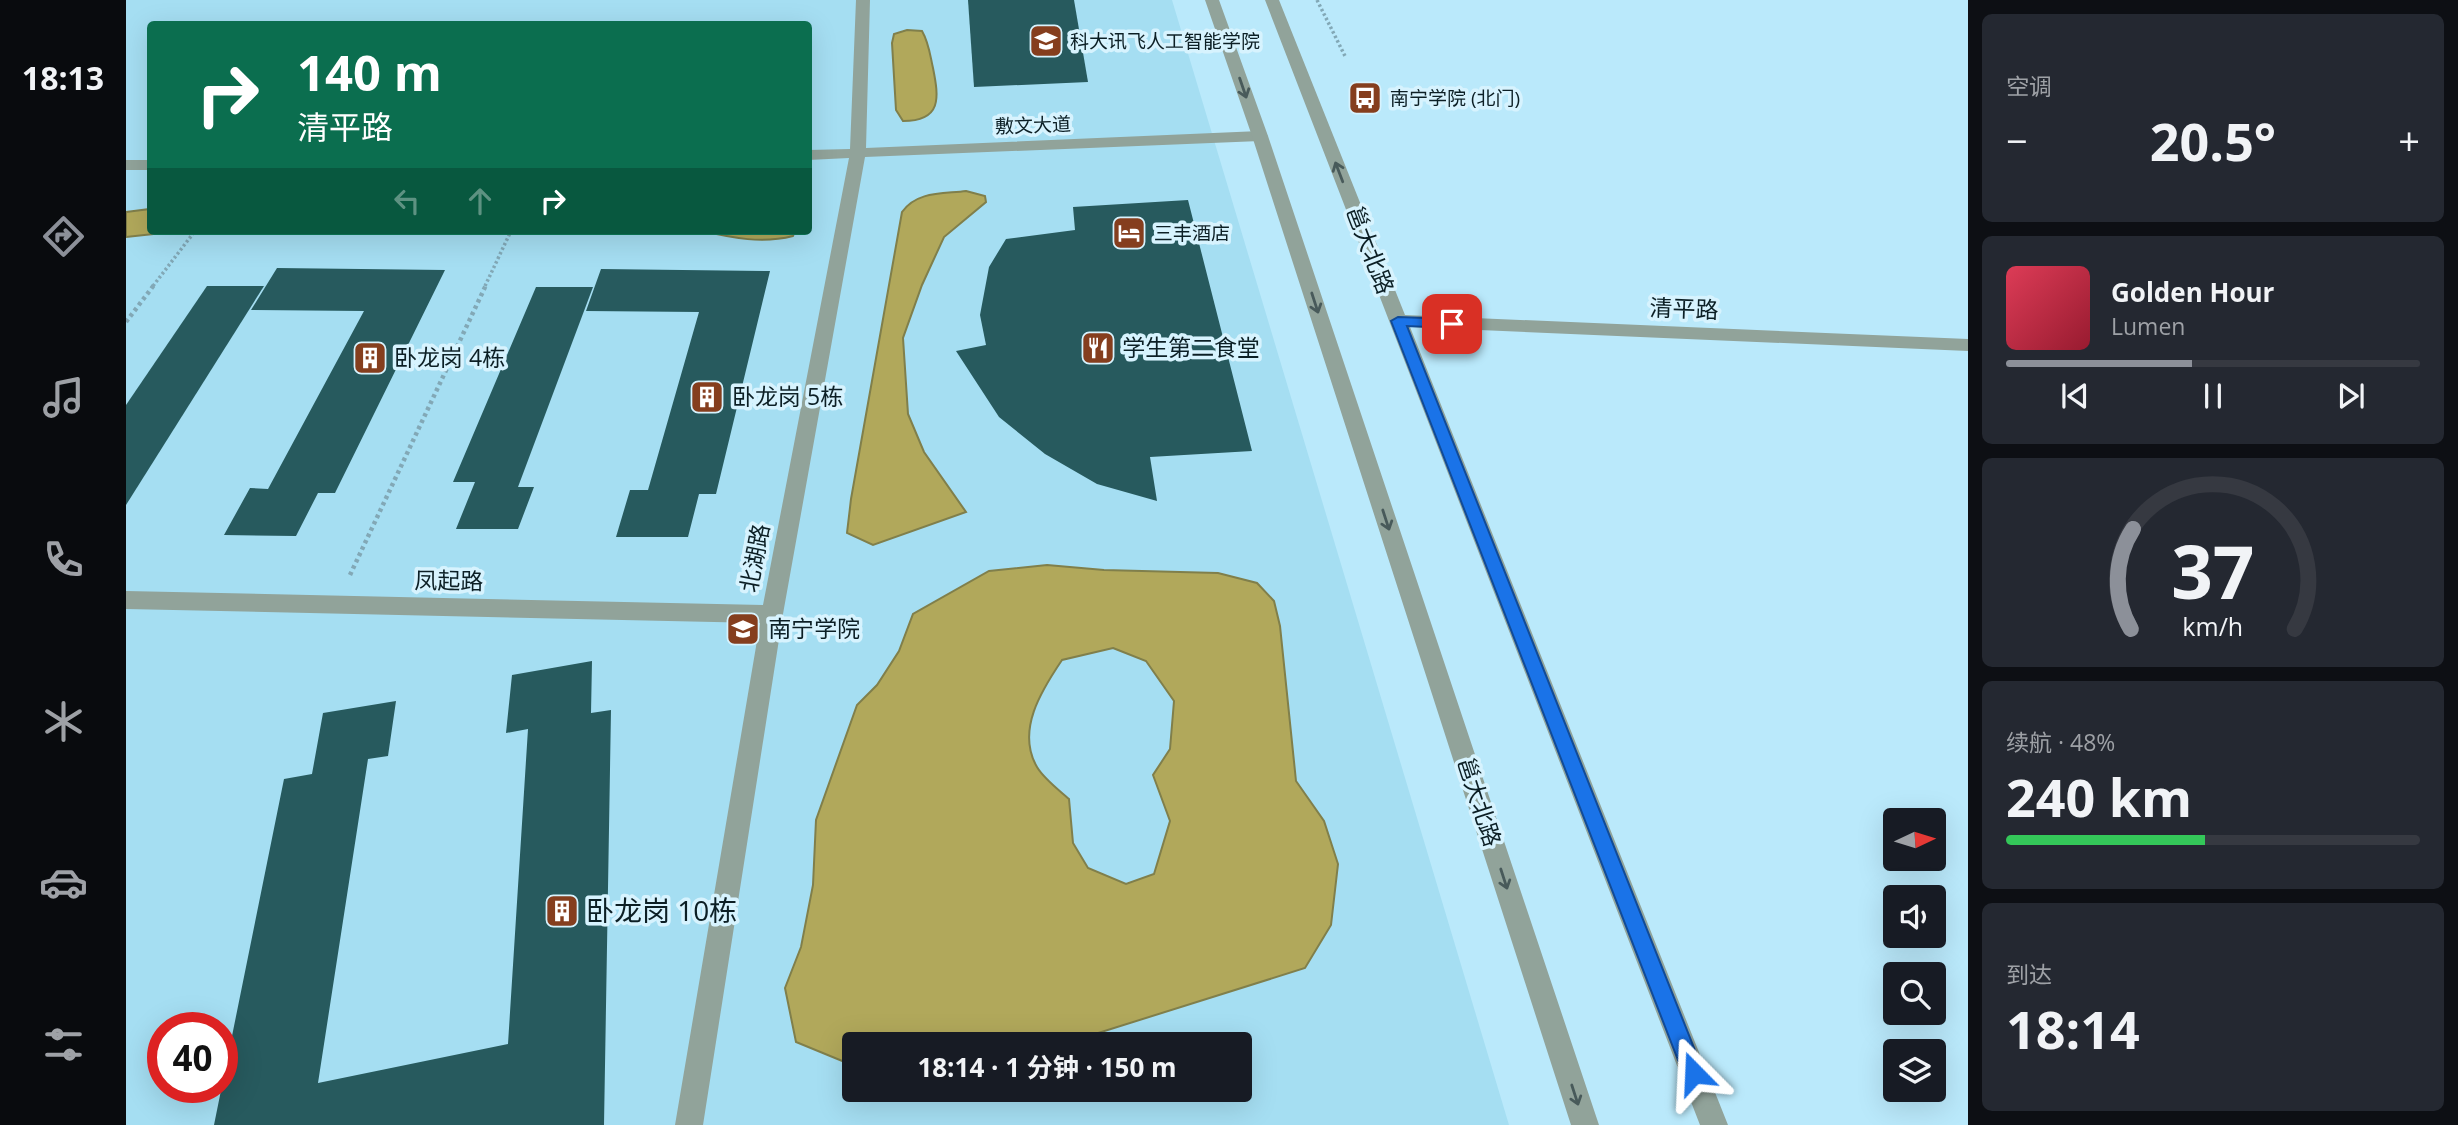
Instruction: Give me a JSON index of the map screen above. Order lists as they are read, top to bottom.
{
  "streets": {
    "street": [
      "敷文大道",
      "邕大北路",
      "清平路",
      "北湖路",
      "凤起路"
    ]
  },
  "crossings": [
    ["敷文大道", "邕大北路"],
    ["敷文大道", "北湖路"],
    ["邕大北路", "清平路"],
    ["北湖路", "凤起路"]
  ],
  "places": {
    "school or university": ["科大讯飞人工智能学院", "南宁学院"],
    "bus stop": ["南宁学院 (北门)"],
    "hotel": ["三丰酒店"],
    "restaurant": ["学生第二食堂"],
    "building": ["卧龙岗 4栋", "卧龙岗 5栋", "卧龙岗 10栋"]
  },
  "north": "right",
  "page": {
    "tabs": "18:13",
    "tile": [
      "空调",
      ["续航 · 48%", "240 km"],
      ["到达", "18:14"]
    ],
    "turn": ["140 m", "清平路"],
    "heat": ["−", "20.5°", "+"],
    "song": ["Golden Hour", "Lumen"],
    "limit": "40",
    "trip": "18:14 · 1 分钟 · 150 m",
    "gauge": ["37", "km/h"]
  }
}
